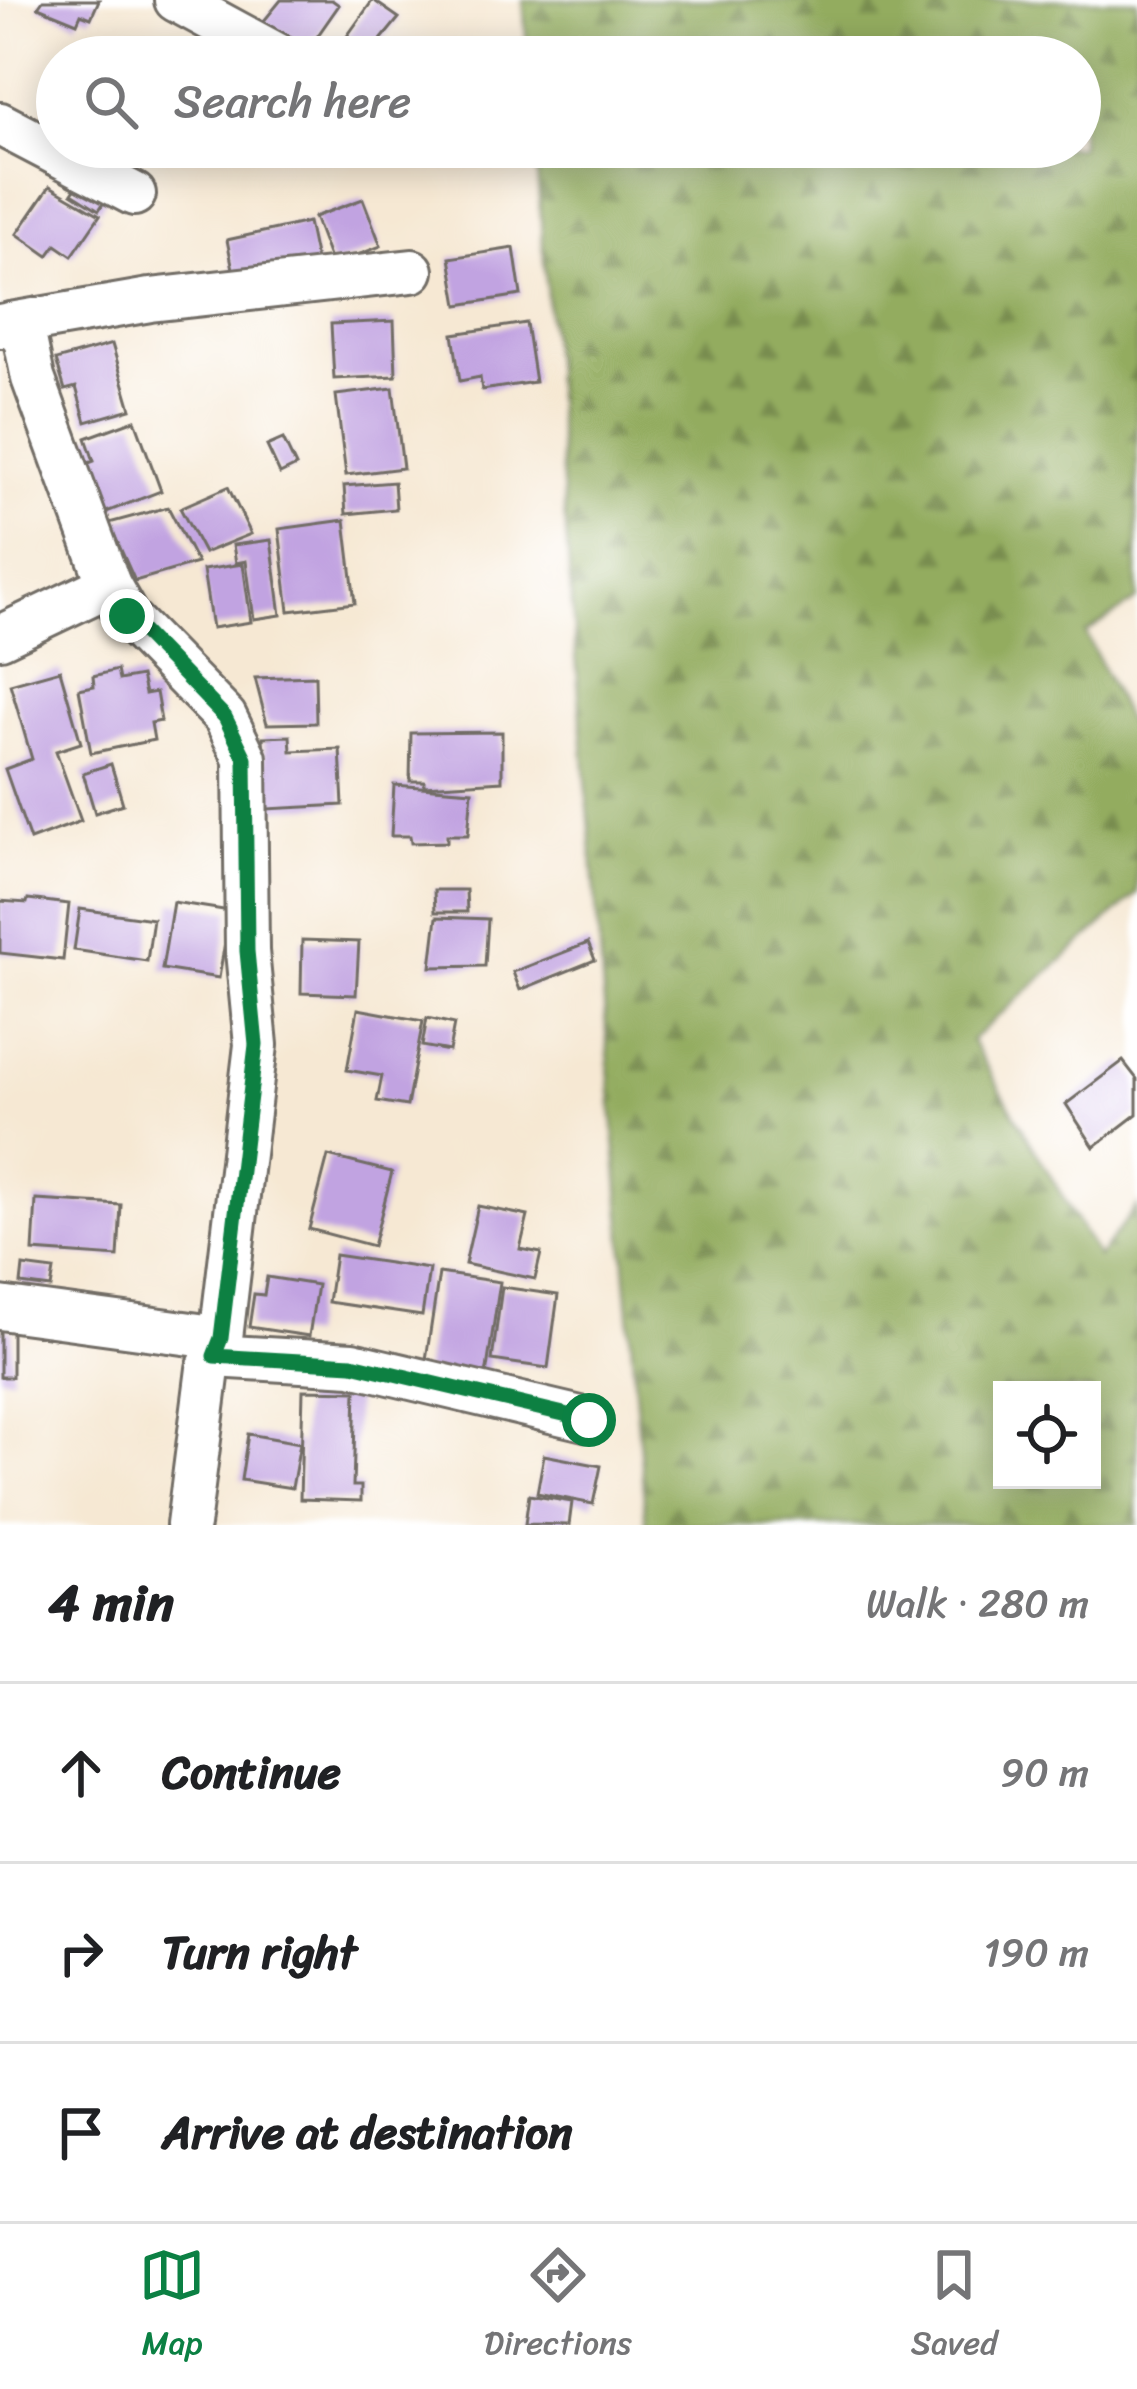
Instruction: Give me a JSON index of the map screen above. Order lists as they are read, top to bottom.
{
  "page": {
    "search": "Search here",
    "heading": ["4 min", "Walk · 280 m"],
    "list": [
      ["Continue", "90 m"],
      ["Turn right", "190 m"],
      "Arrive at destination"
    ],
    "nav": ["Map", "Directions", "Saved"]
  }
}
